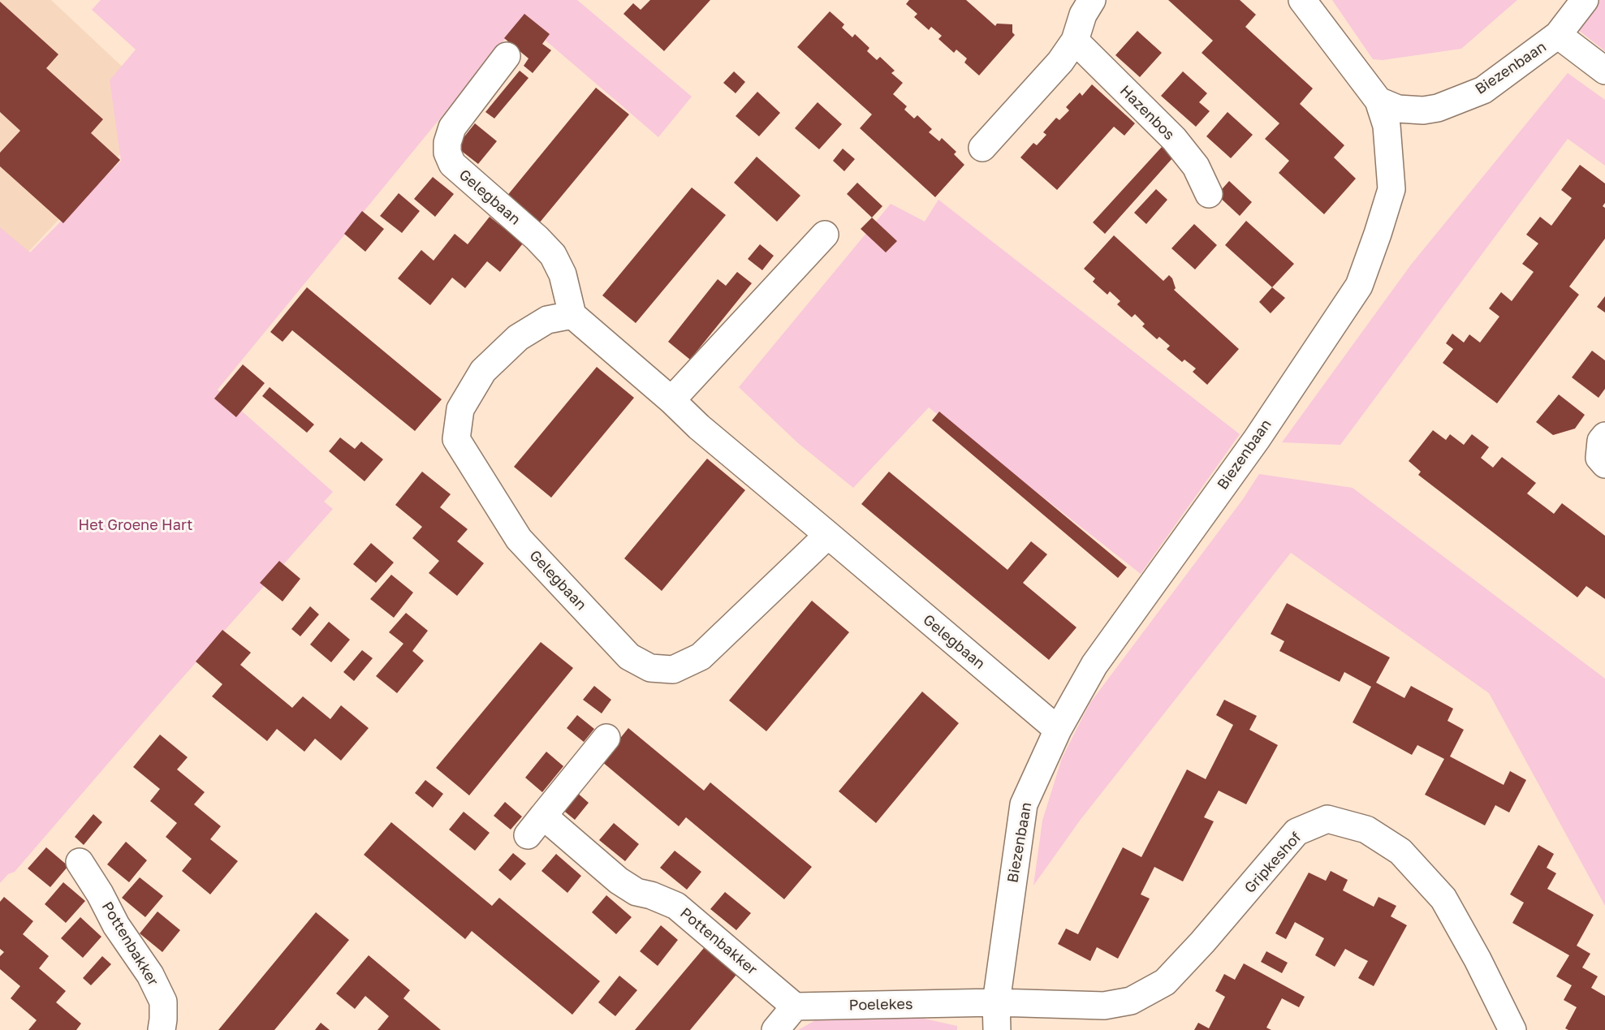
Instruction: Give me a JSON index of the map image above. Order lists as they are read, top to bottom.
{
  "streets": {
    "street": [
      "Biezenbaan",
      "Hazenbos",
      "Gelegbaan",
      "Gripkeshof",
      "Pottenbakker",
      "Poelekes"
    ]
  },
  "crossings": [
    ["Biezenbaan", "Gelegbaan"],
    ["Biezenbaan", "Gripkeshof"],
    ["Biezenbaan", "Poelekes"],
    ["Gripkeshof", "Poelekes"],
    ["Pottenbakker", "Poelekes"]
  ],
  "parks": ["Het Groene Hart"]
}
